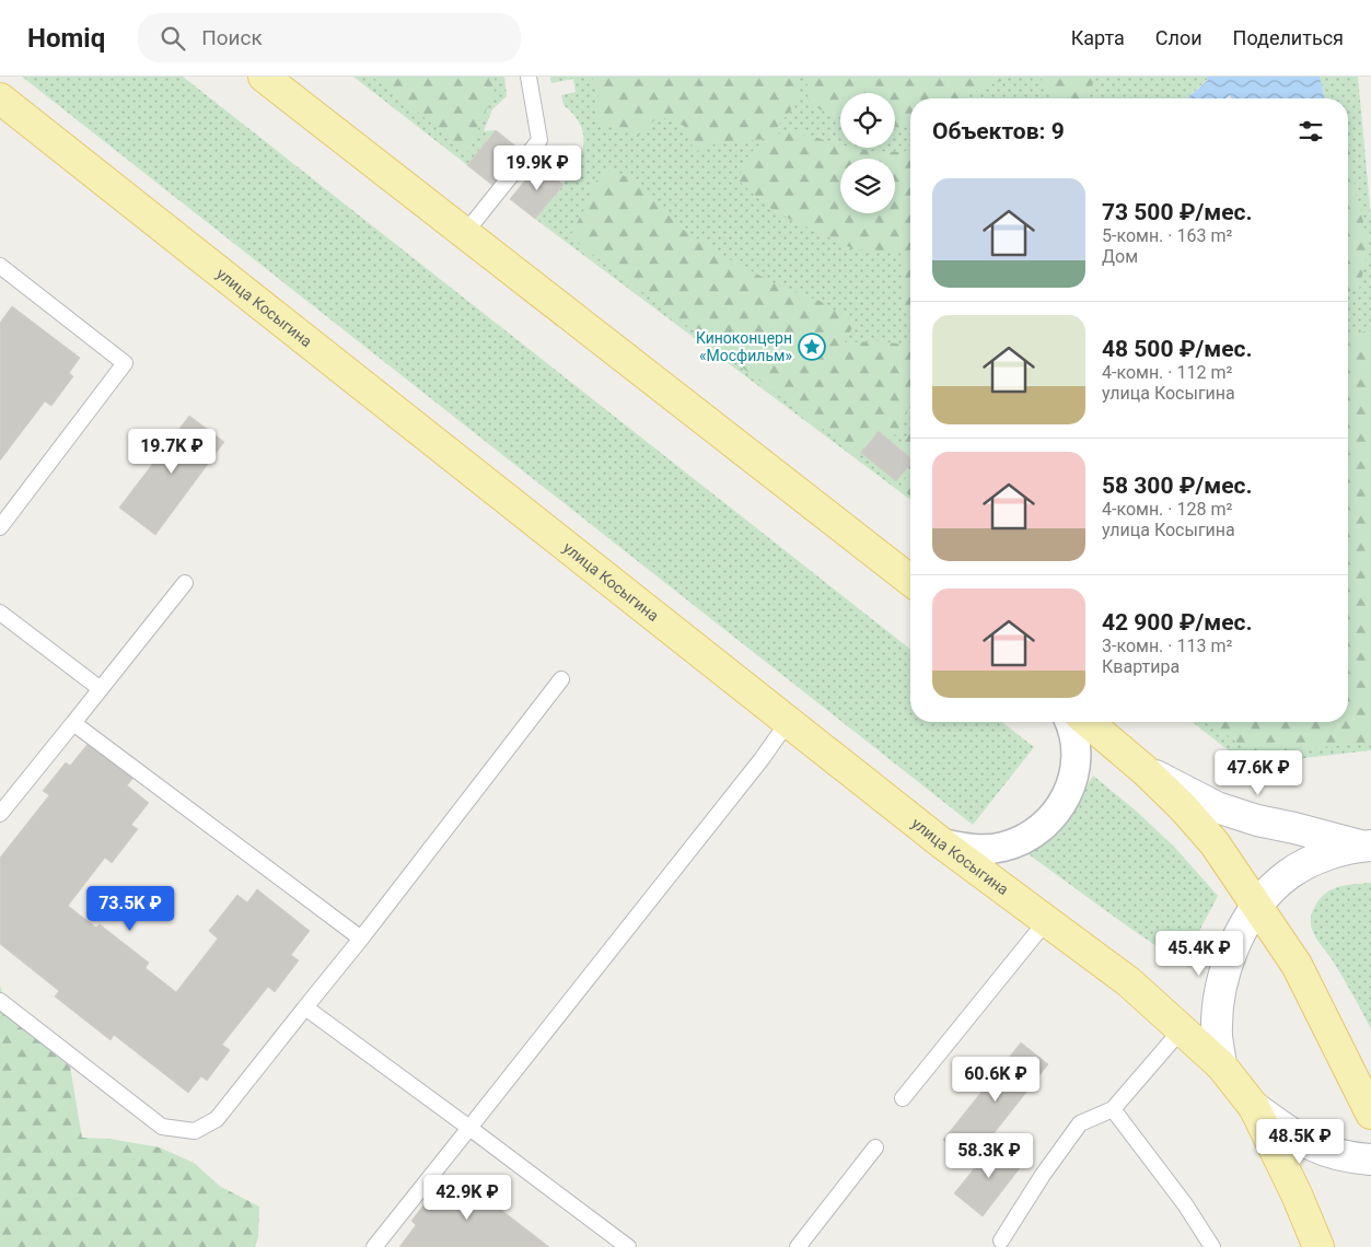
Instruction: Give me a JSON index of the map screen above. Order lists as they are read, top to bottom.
{
  "streets": {
    "main road": ["улица Косыгина"]
  },
  "places": {
    "place": ["Киноконцерн «Мосфильм»"]
  },
  "page": {
    "header": "Homiq",
    "search": "Поиск",
    "nav": ["Карта", "Слои", "Поделиться"],
    "heading": "Объектов: 9",
    "price": [
      "19.9K ₽",
      "19.7K ₽",
      "47.6K ₽",
      "73.5K ₽",
      "45.4K ₽",
      "60.6K ₽",
      "48.5K ₽",
      "58.3K ₽",
      "42.9K ₽"
    ],
    "list": [
      {
        "name": "73 500 ₽/мес.",
        "note": "5-комн. · 163 m² · Дом"
      },
      {
        "name": "48 500 ₽/мес.",
        "note": "4-комн. · 112 m² · улица Косыгина"
      },
      {
        "name": "58 300 ₽/мес.",
        "note": "4-комн. · 128 m² · улица Косыгина"
      },
      {
        "name": "42 900 ₽/мес.",
        "note": "3-комн. · 113 m² · Квартира"
      }
    ]
  }
}
